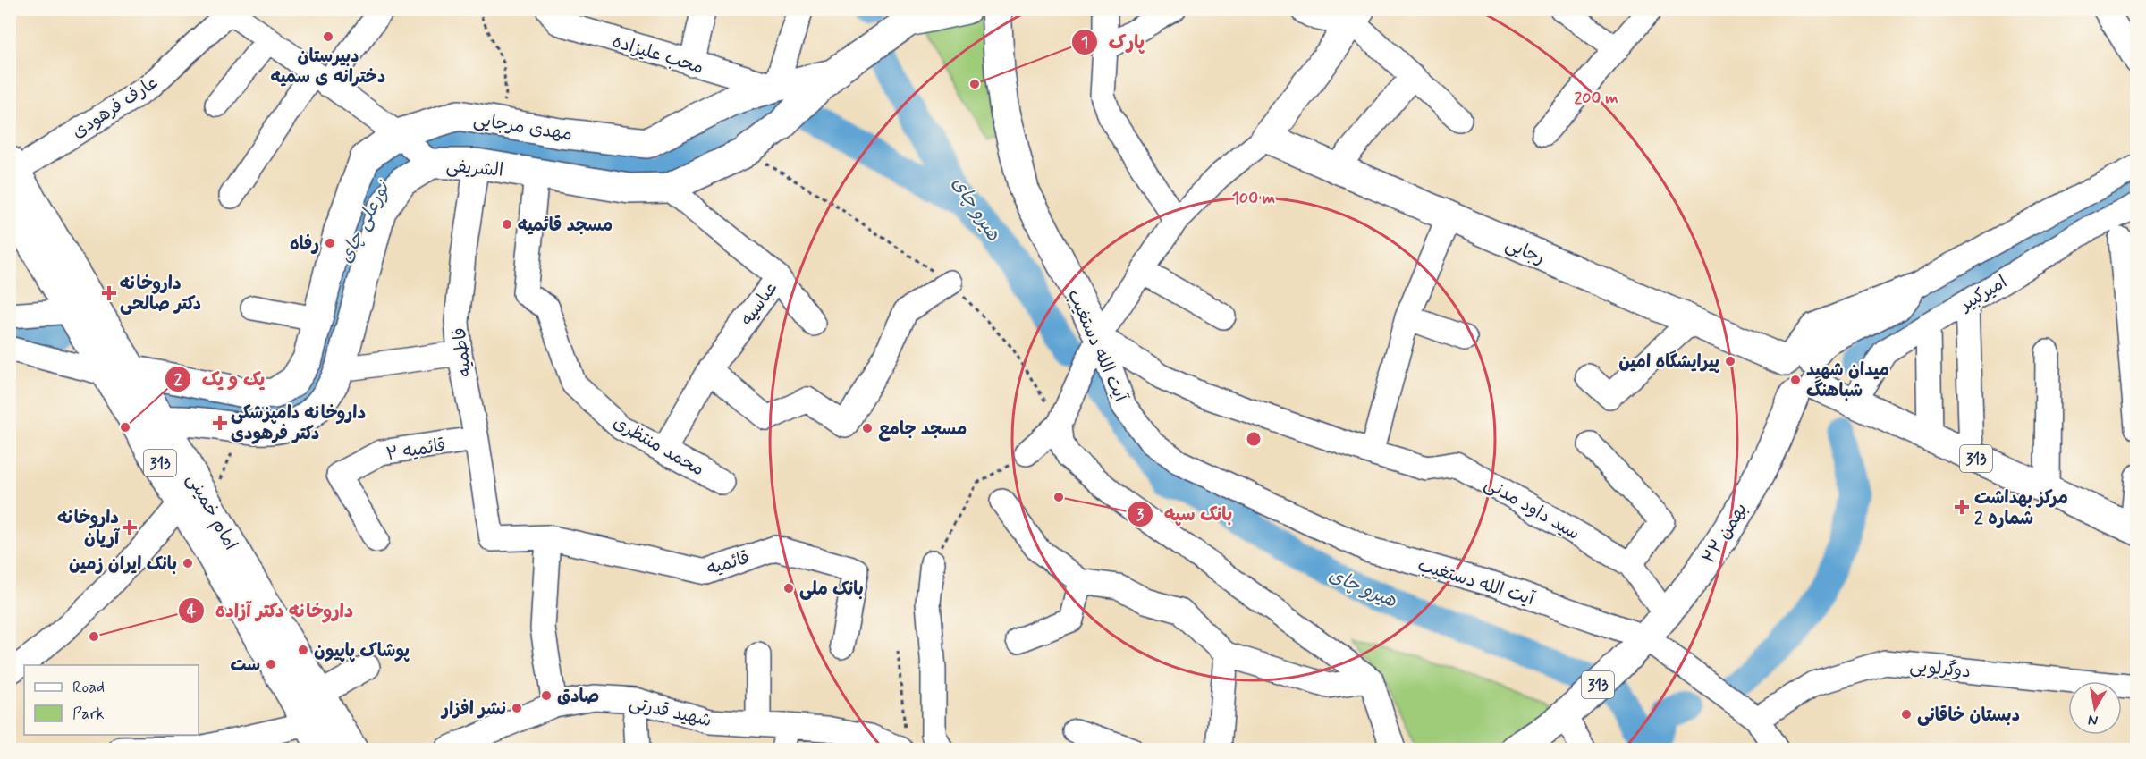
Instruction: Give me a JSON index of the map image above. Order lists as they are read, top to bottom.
{
  "streets": {
    "main road": [
      "مهدی مرجایی",
      "الشریفی",
      "رجایی",
      "آیت الله دستغیب",
      "313",
      "امام خمینی",
      "۲۲ بهمن"
    ],
    "street": [
      "محب علیزاده",
      "عارف فرهودی",
      "امیرکبیر",
      "عباسیه",
      "فاطمیه",
      "محمد منتظری",
      "قائمیه ۲",
      "سید داود مدنی",
      "قائمیه",
      "دوگرلویی",
      "شهید قدرتی"
    ]
  },
  "crossings": [
    ["محب علیزاده", "مهدی مرجایی"],
    ["عارف فرهودی", "امام خمینی"],
    ["مهدی مرجایی", "الشریفی"],
    ["مهدی مرجایی", "امام خمینی"],
    ["الشریفی", "عباسیه"],
    ["الشریفی", "فاطمیه"],
    ["الشریفی", "محمد منتظری"],
    ["الشریفی", "امام خمینی"],
    ["رجایی", "313"],
    ["رجایی", "۲۲ بهمن"],
    ["امیرکبیر", "313"],
    ["عباسیه", "محمد منتظری"],
    ["آیت الله دستغیب", "313"],
    ["آیت الله دستغیب", "سید داود مدنی"],
    ["آیت الله دستغیب", "۲۲ بهمن"],
    ["آیت الله دستغیب", "دوگرلویی"],
    ["فاطمیه", "قائمیه ۲"],
    ["فاطمیه", "قائمیه"],
    ["313", "۲۲ بهمن"],
    ["سید داود مدنی", "۲۲ بهمن"]
  ],
  "water": ["هیرو چای", "نورعلی چای"],
  "places": {
    "other": [
      "دبیرستان دخترانه ی سمیه",
      "پارک",
      "مسجد قائمیه",
      "رفاه",
      "پیرایشگاه امین",
      "میدان شهید شباهنگ",
      "یک و یک",
      "مسجد جامع",
      "بانک سپه",
      "بانک ایران زمین",
      "بانک ملی",
      "داروخانه دکتر آزاده",
      "پوشاک پاپیون",
      "ست",
      "صادق",
      "نشر افزار",
      "دبستان خاقانی"
    ],
    "health": [
      "داروخانه دکتر صالحی",
      "داروخانه دامپزشکی دکتر فرهودی",
      "مرکز بهداشت شماره 2",
      "داروخانه آریان"
    ]
  },
  "legend": ["Road", "Park"],
  "north": "bottom",
  "rings": ["200 m", "100 m"]
}
